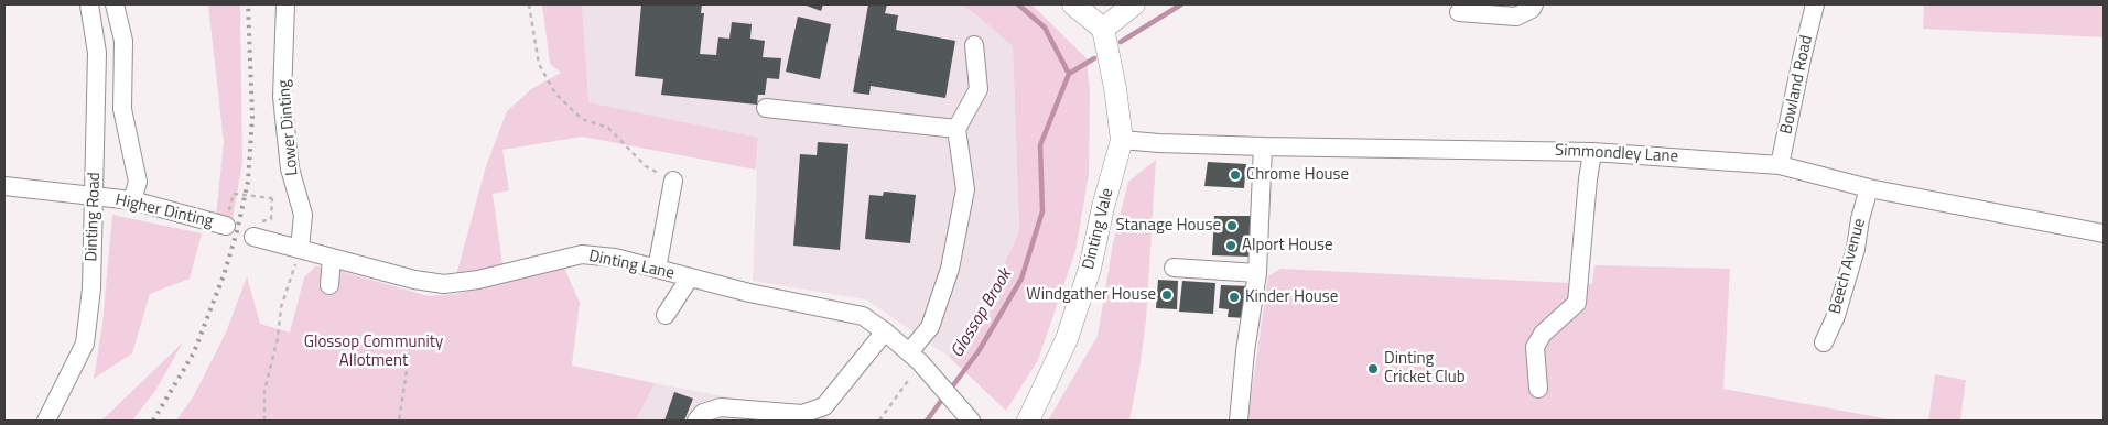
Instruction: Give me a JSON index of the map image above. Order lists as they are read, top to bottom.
{
  "streets": {
    "main road": ["Dinting Vale"],
    "street": [
      "Bowland Road",
      "Lower Dinting",
      "Simmondley Lane",
      "Higher Dinting",
      "Dinting Road",
      "Dinting Lane",
      "Beech Avenue"
    ]
  },
  "crossings": [
    ["Bowland Road", "Simmondley Lane"],
    ["Lower Dinting", "Dinting Lane"],
    ["Simmondley Lane", "Dinting Vale"],
    ["Simmondley Lane", "Beech Avenue"],
    ["Higher Dinting", "Dinting Road"]
  ],
  "water": ["Glossop Brook"],
  "parks": ["Glossop Community Allotment"],
  "places": [
    "Chrome House",
    "Stanage House",
    "Alport House",
    "Windgather House",
    "Kinder House",
    "Dinting Cricket Club"
  ]
}
